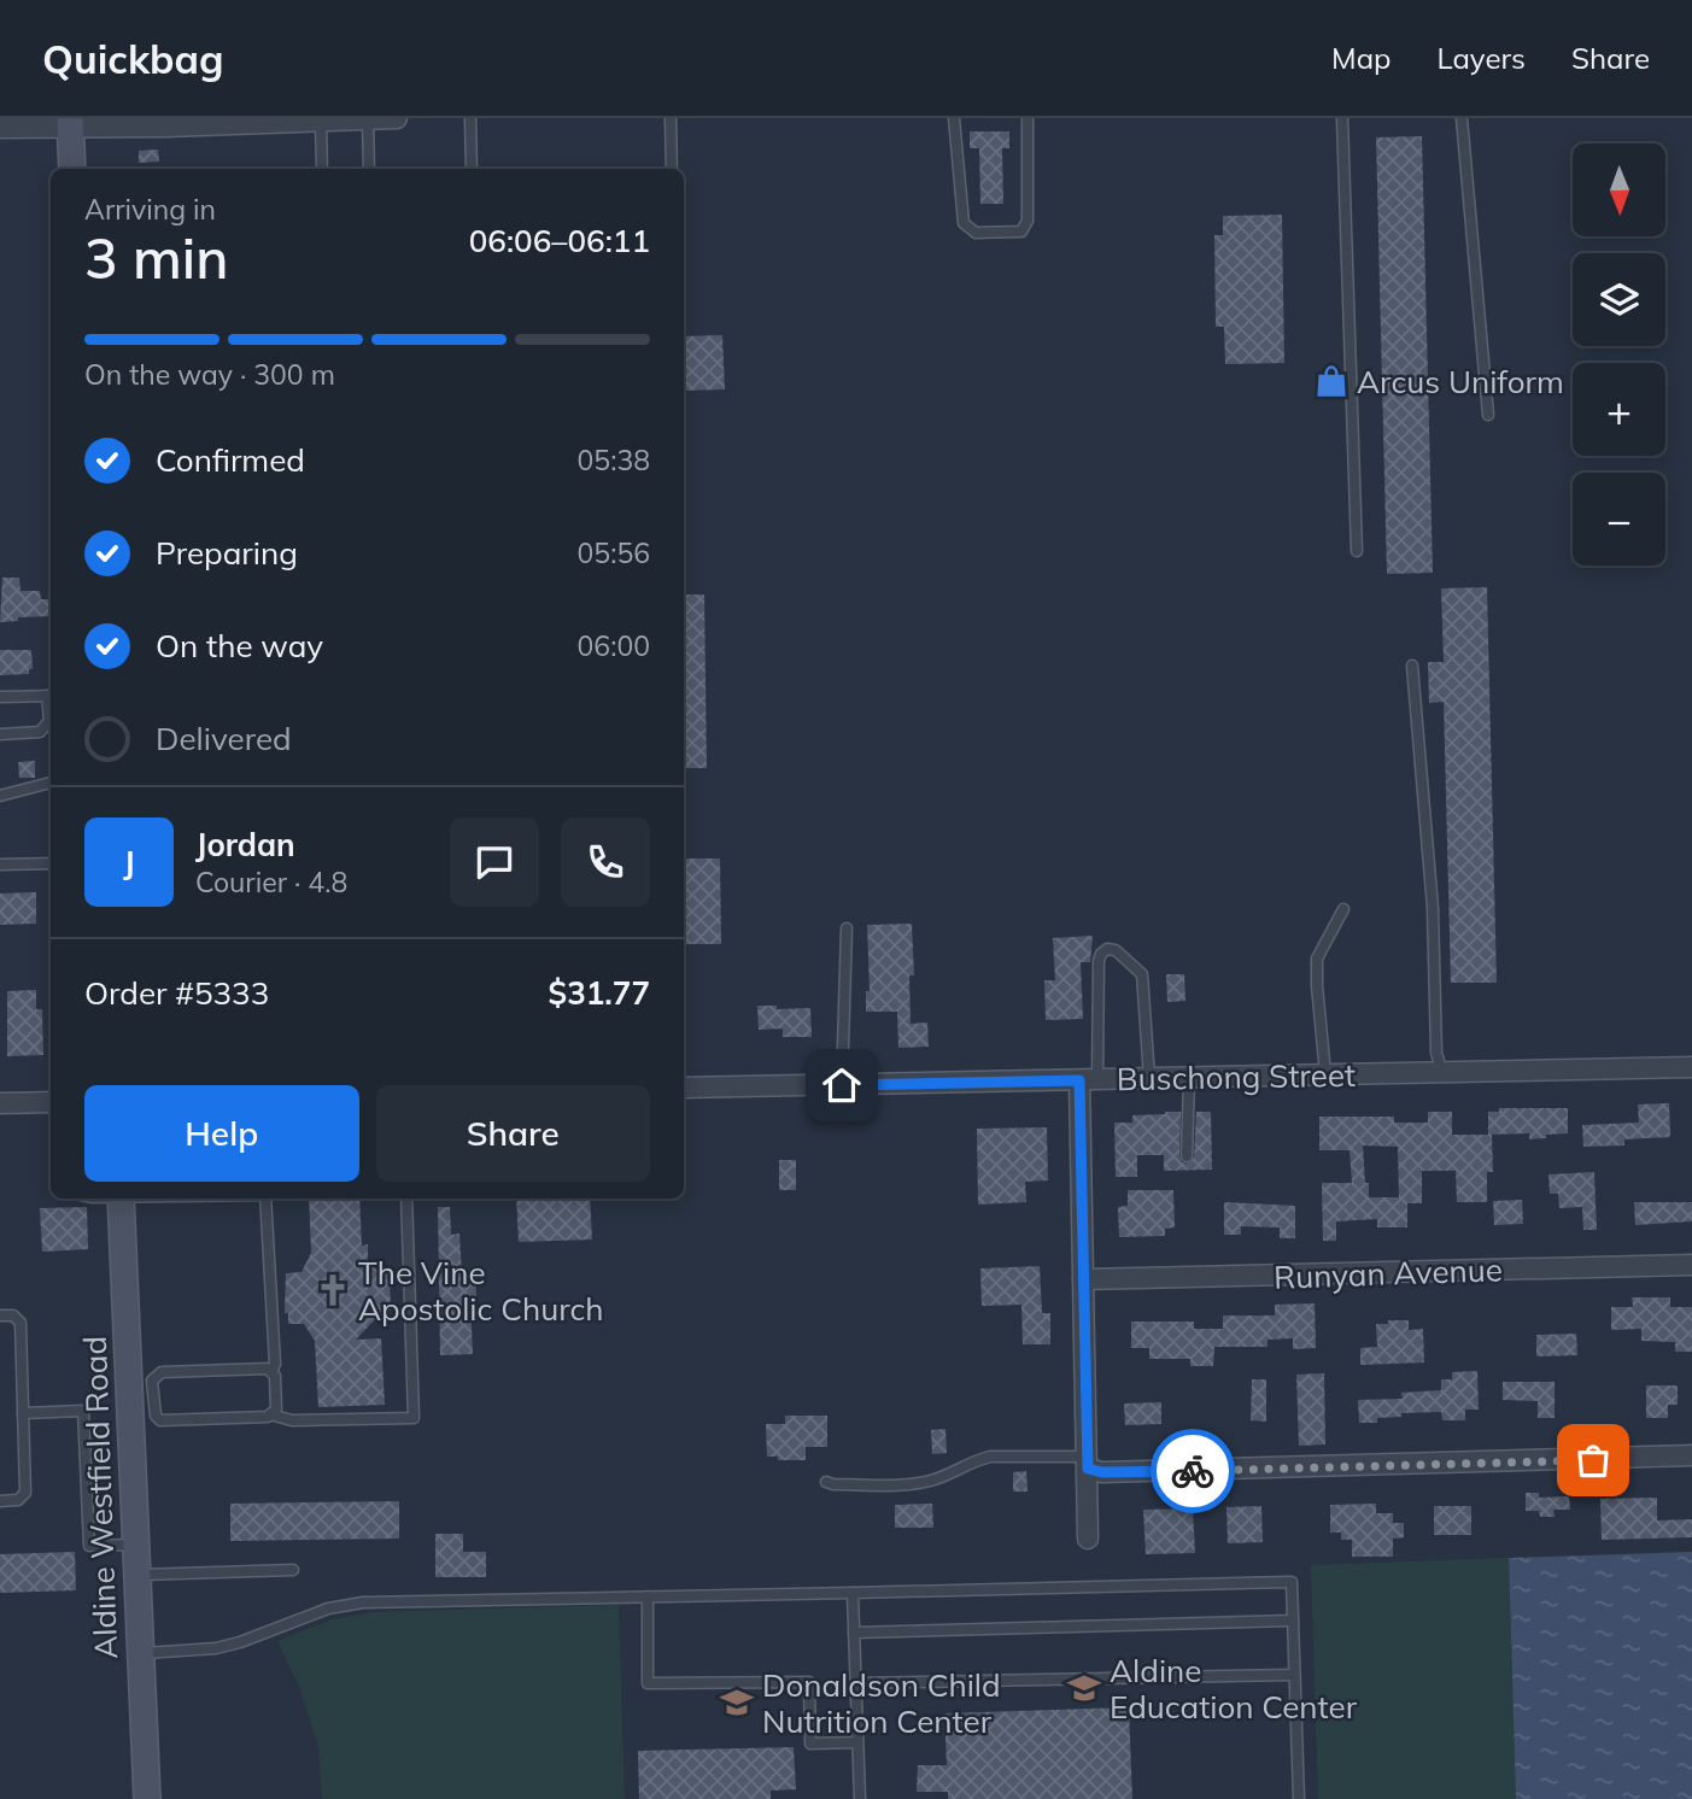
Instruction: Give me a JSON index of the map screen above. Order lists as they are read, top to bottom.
{
  "streets": {
    "main road": ["Aldine Westfield Road"],
    "street": ["Buschong Street", "Runyan Avenue"]
  },
  "places": {
    "shop": ["Arcus Uniform"],
    "church": ["The Vine Apostolic Church"],
    "school or university": ["Aldine Education Center", "Donaldson Child Nutrition Center"]
  },
  "north": "bottom",
  "page": {
    "header": "Quickbag",
    "nav": ["Map", "Layers", "Share"],
    "map_buttons": ["+", "−"],
    "heading": ["3 min", "Arriving in", "06:06–06:11"],
    "panel": [
      "Jordan",
      "Courier · 4.8",
      "Order #5333",
      "$31.77"
    ],
    "bar": "On the way · 300 m",
    "list": [
      ["Confirmed", "05:38"],
      ["Preparing", "05:56"],
      ["On the way", "06:00"],
      "Delivered"
    ],
    "round": "J",
    "buttons": ["Help", "Share"]
  }
}
